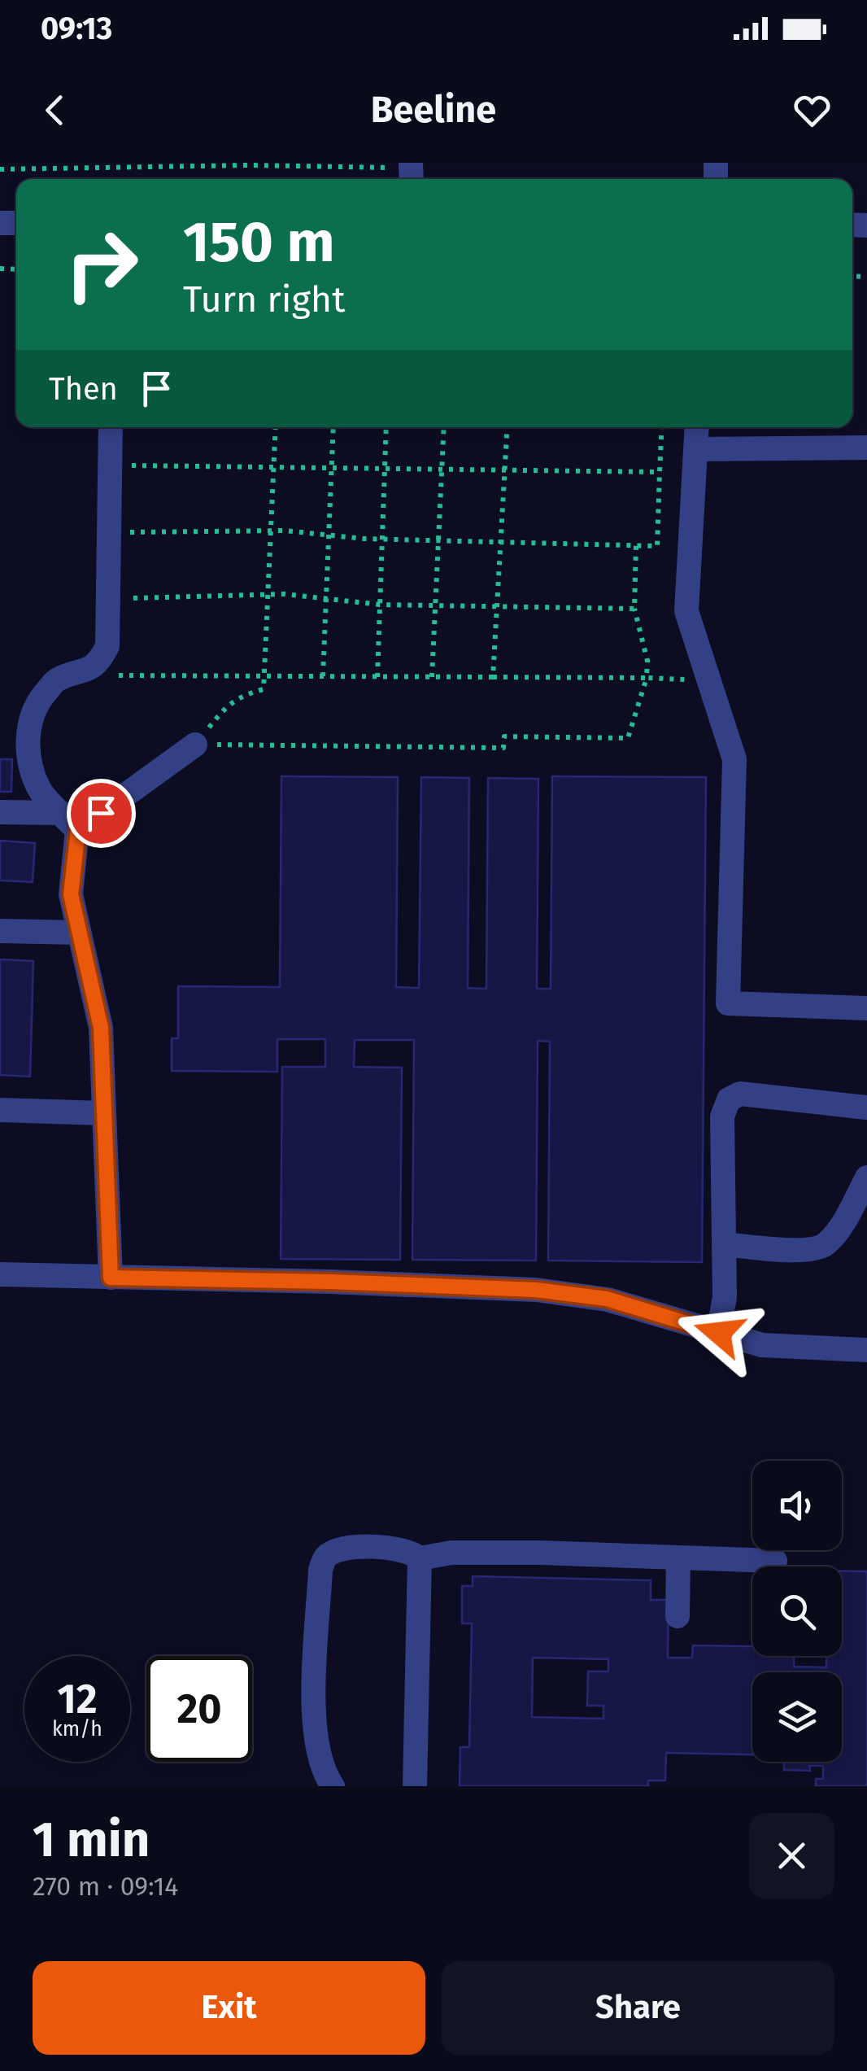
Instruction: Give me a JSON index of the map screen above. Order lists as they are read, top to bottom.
{
  "page": {
    "status": "09:13",
    "header": "Beeline",
    "turn": ["150 m", "Turn right"],
    "then": "Then",
    "speed": "12 km/h",
    "limit": "20",
    "heading": ["1 min", "270 m · 09:14"],
    "buttons": ["Exit", "Share"]
  }
}
